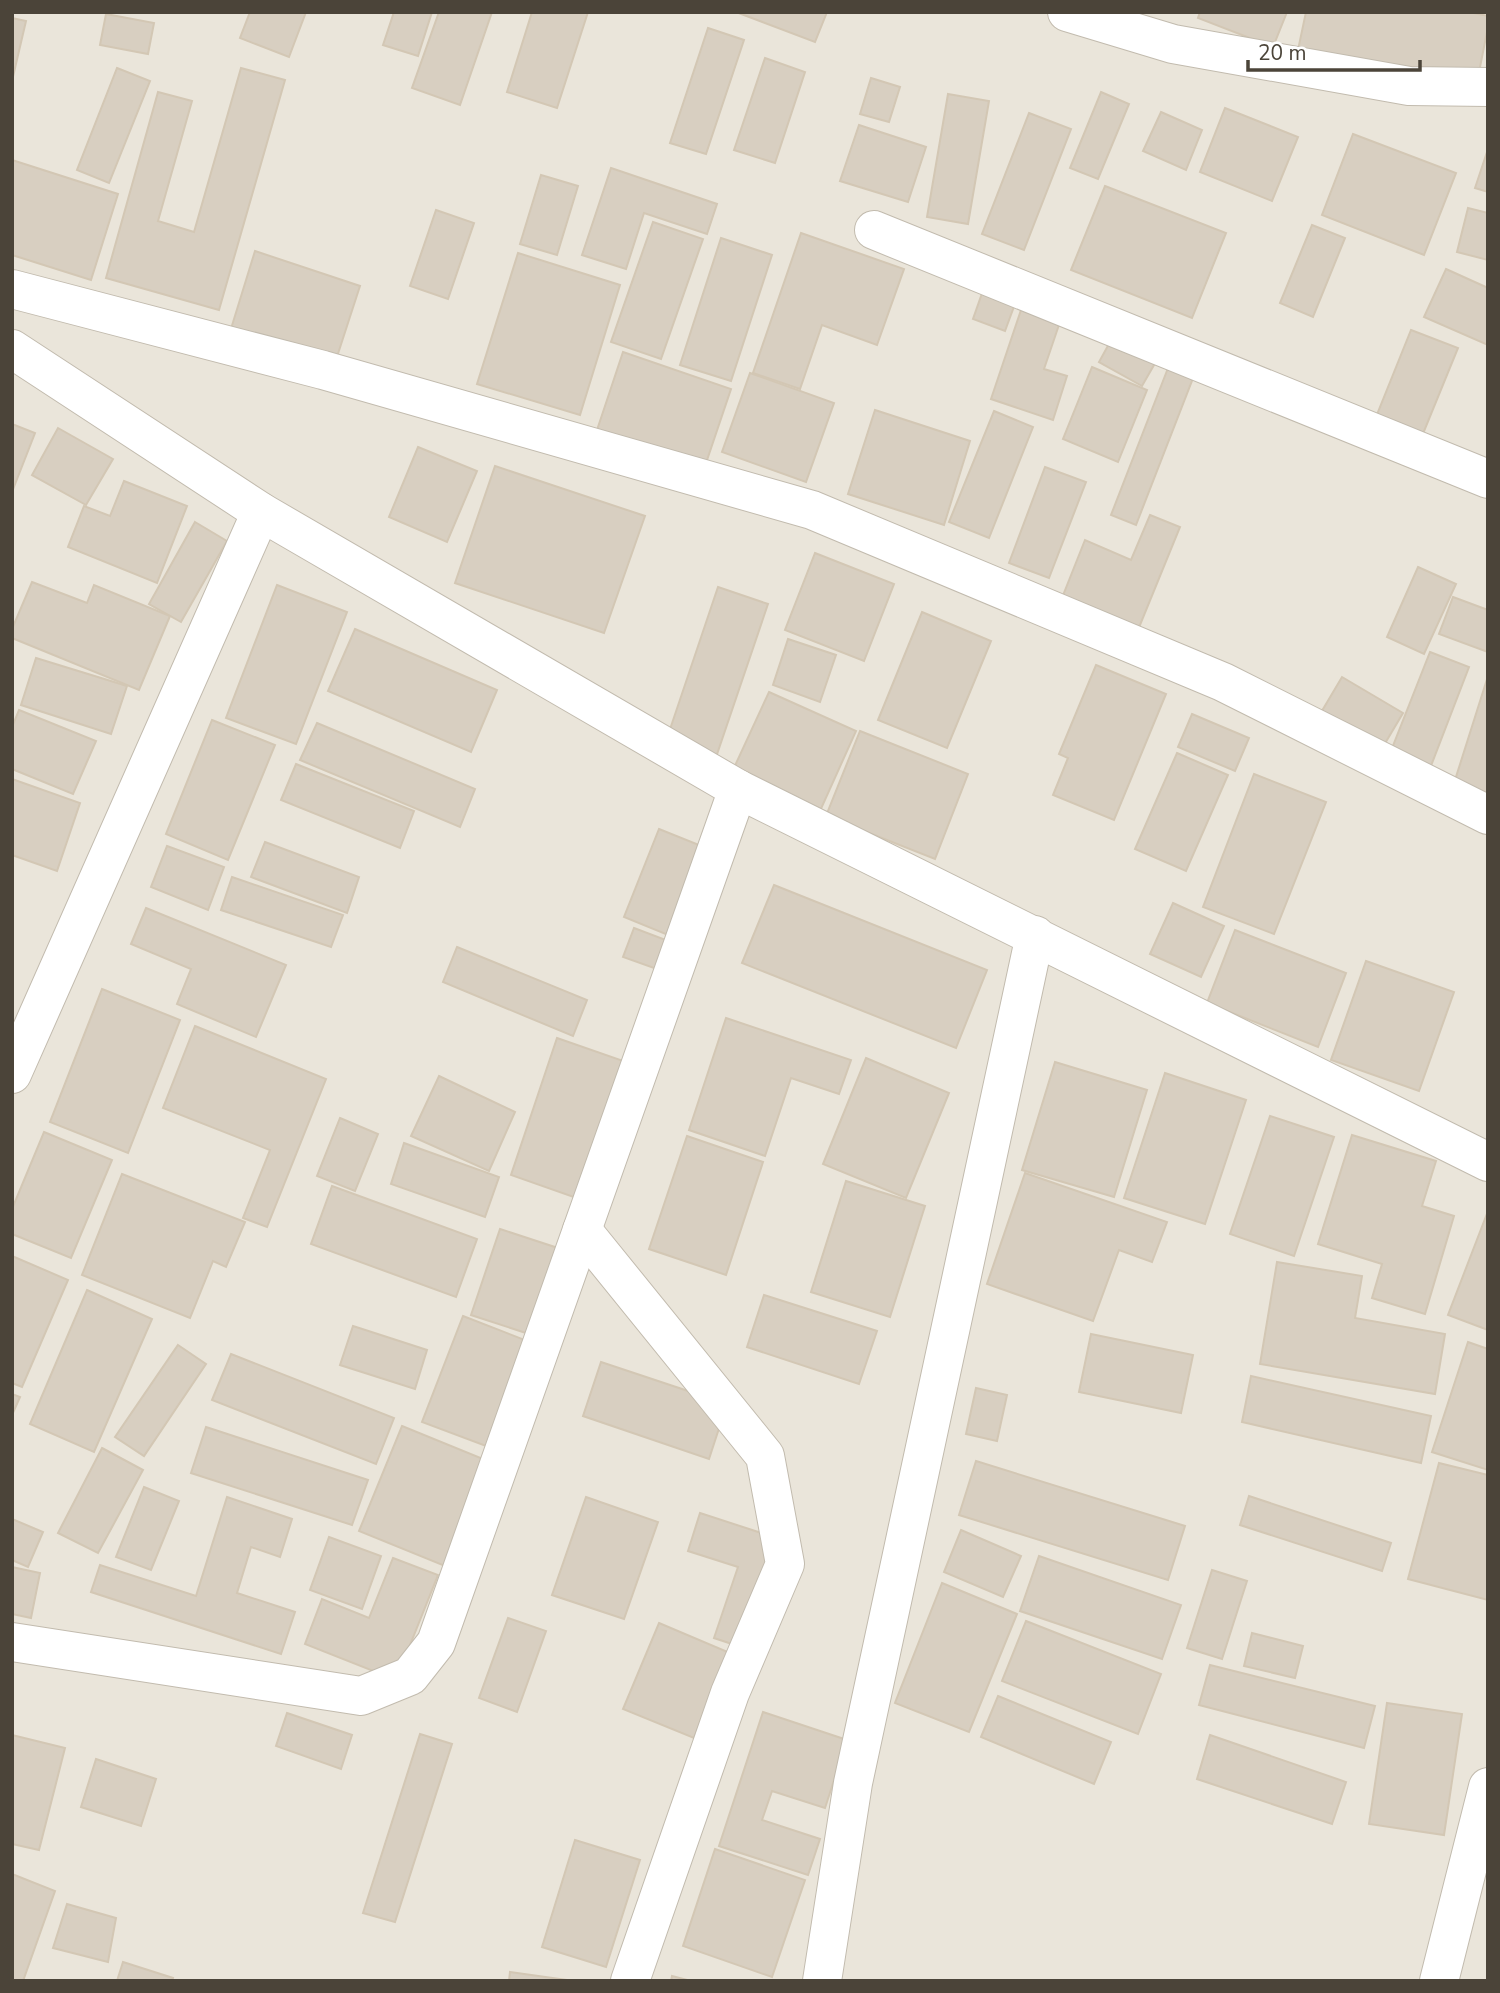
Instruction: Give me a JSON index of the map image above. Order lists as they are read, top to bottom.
{
  "scale_bar": "20 m"
}
